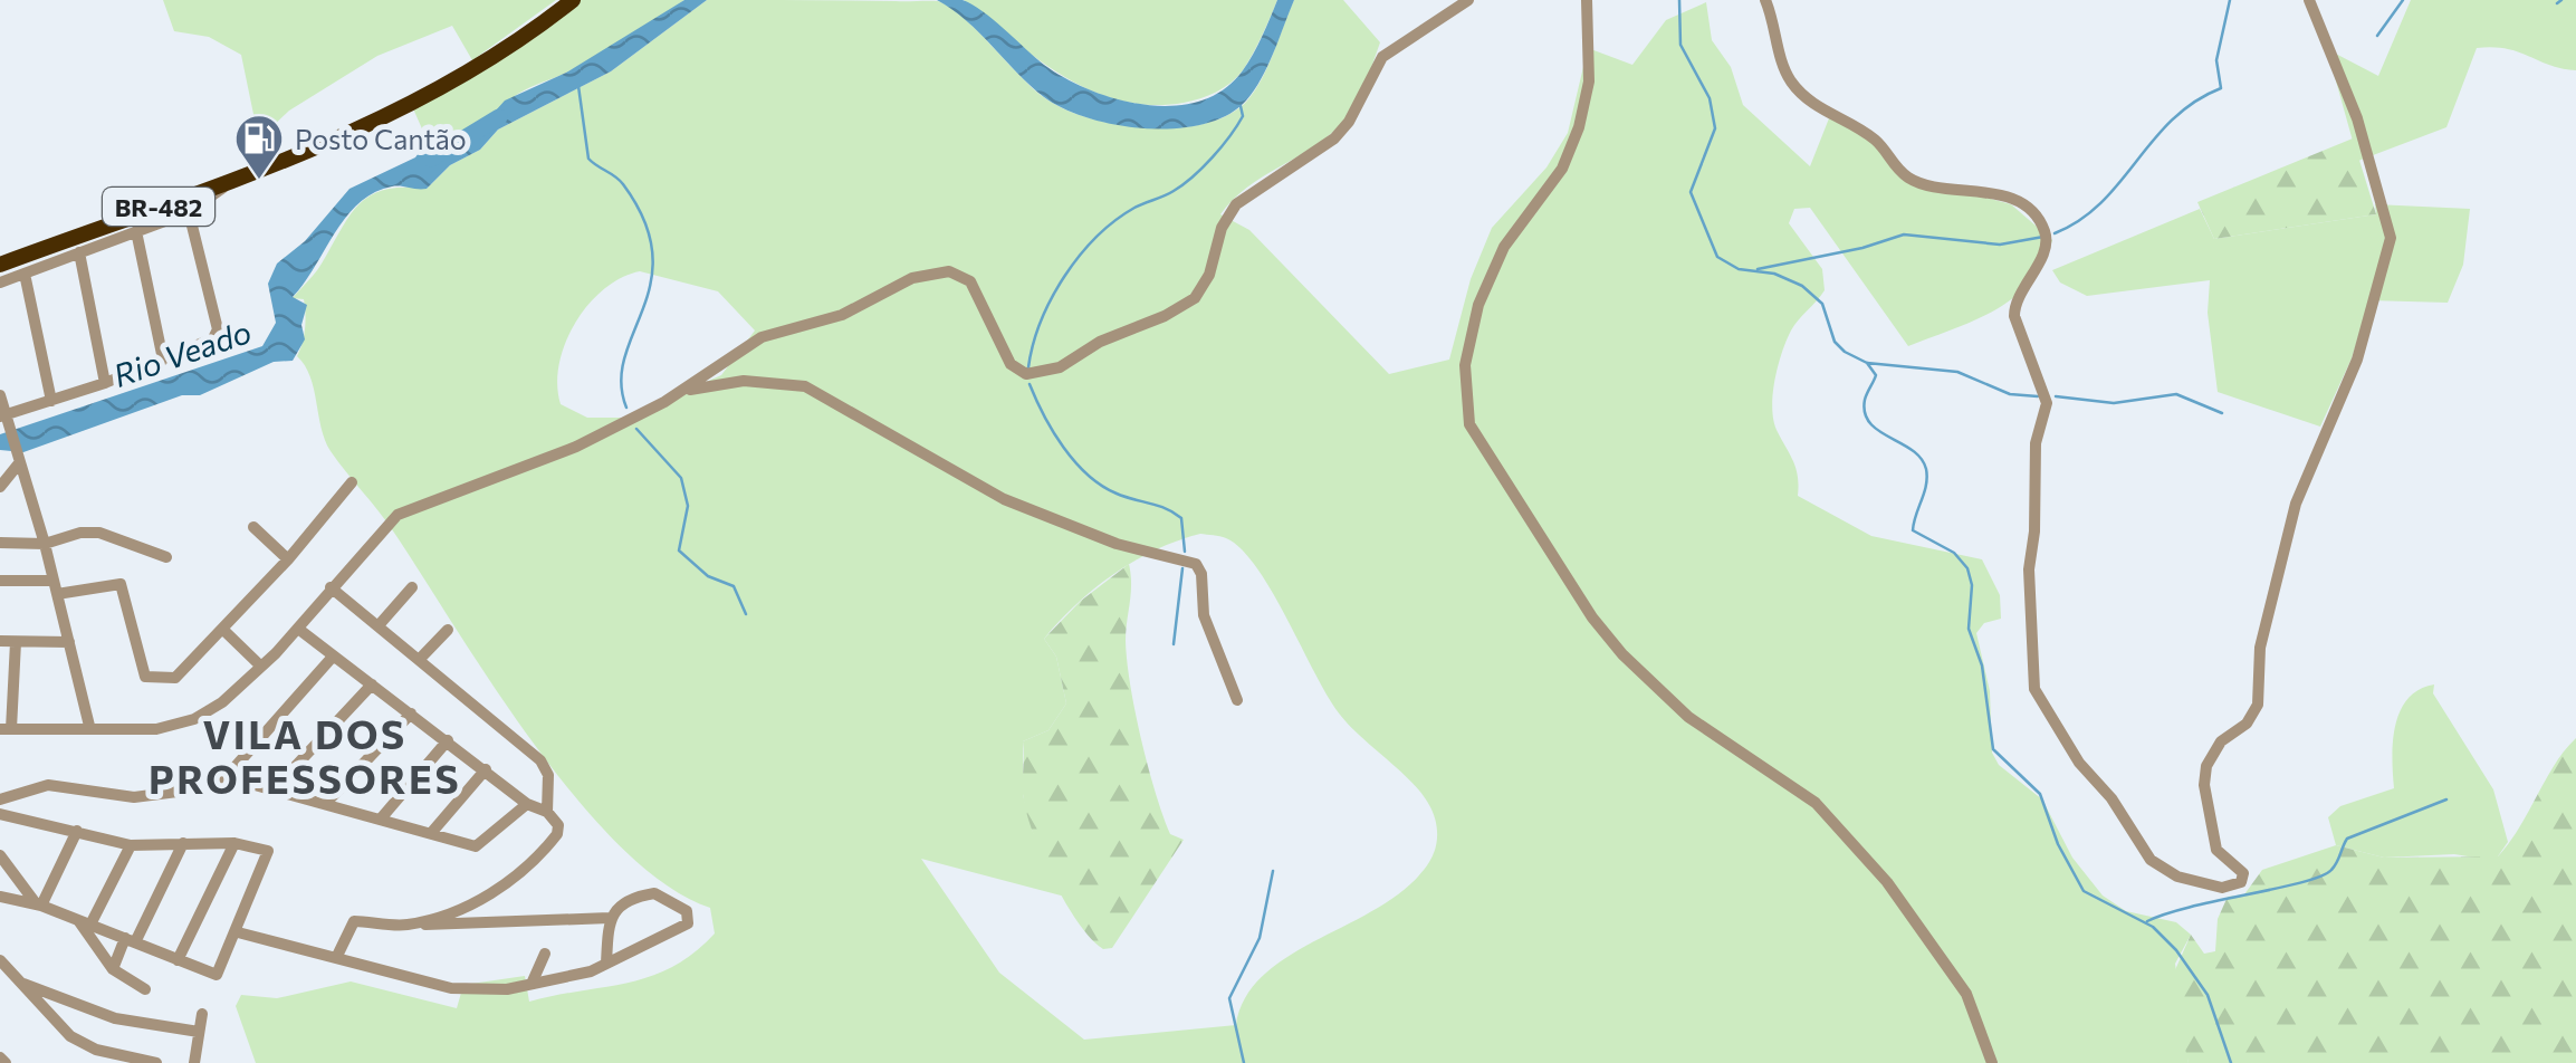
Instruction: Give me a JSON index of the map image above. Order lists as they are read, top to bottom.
{
  "streets": {
    "highway": ["BR-482"]
  },
  "districts": ["VILA DOS PROFESSORES"],
  "water": ["Rio Veado"],
  "places": {
    "fuel station": ["Posto Cantão"]
  }
}
